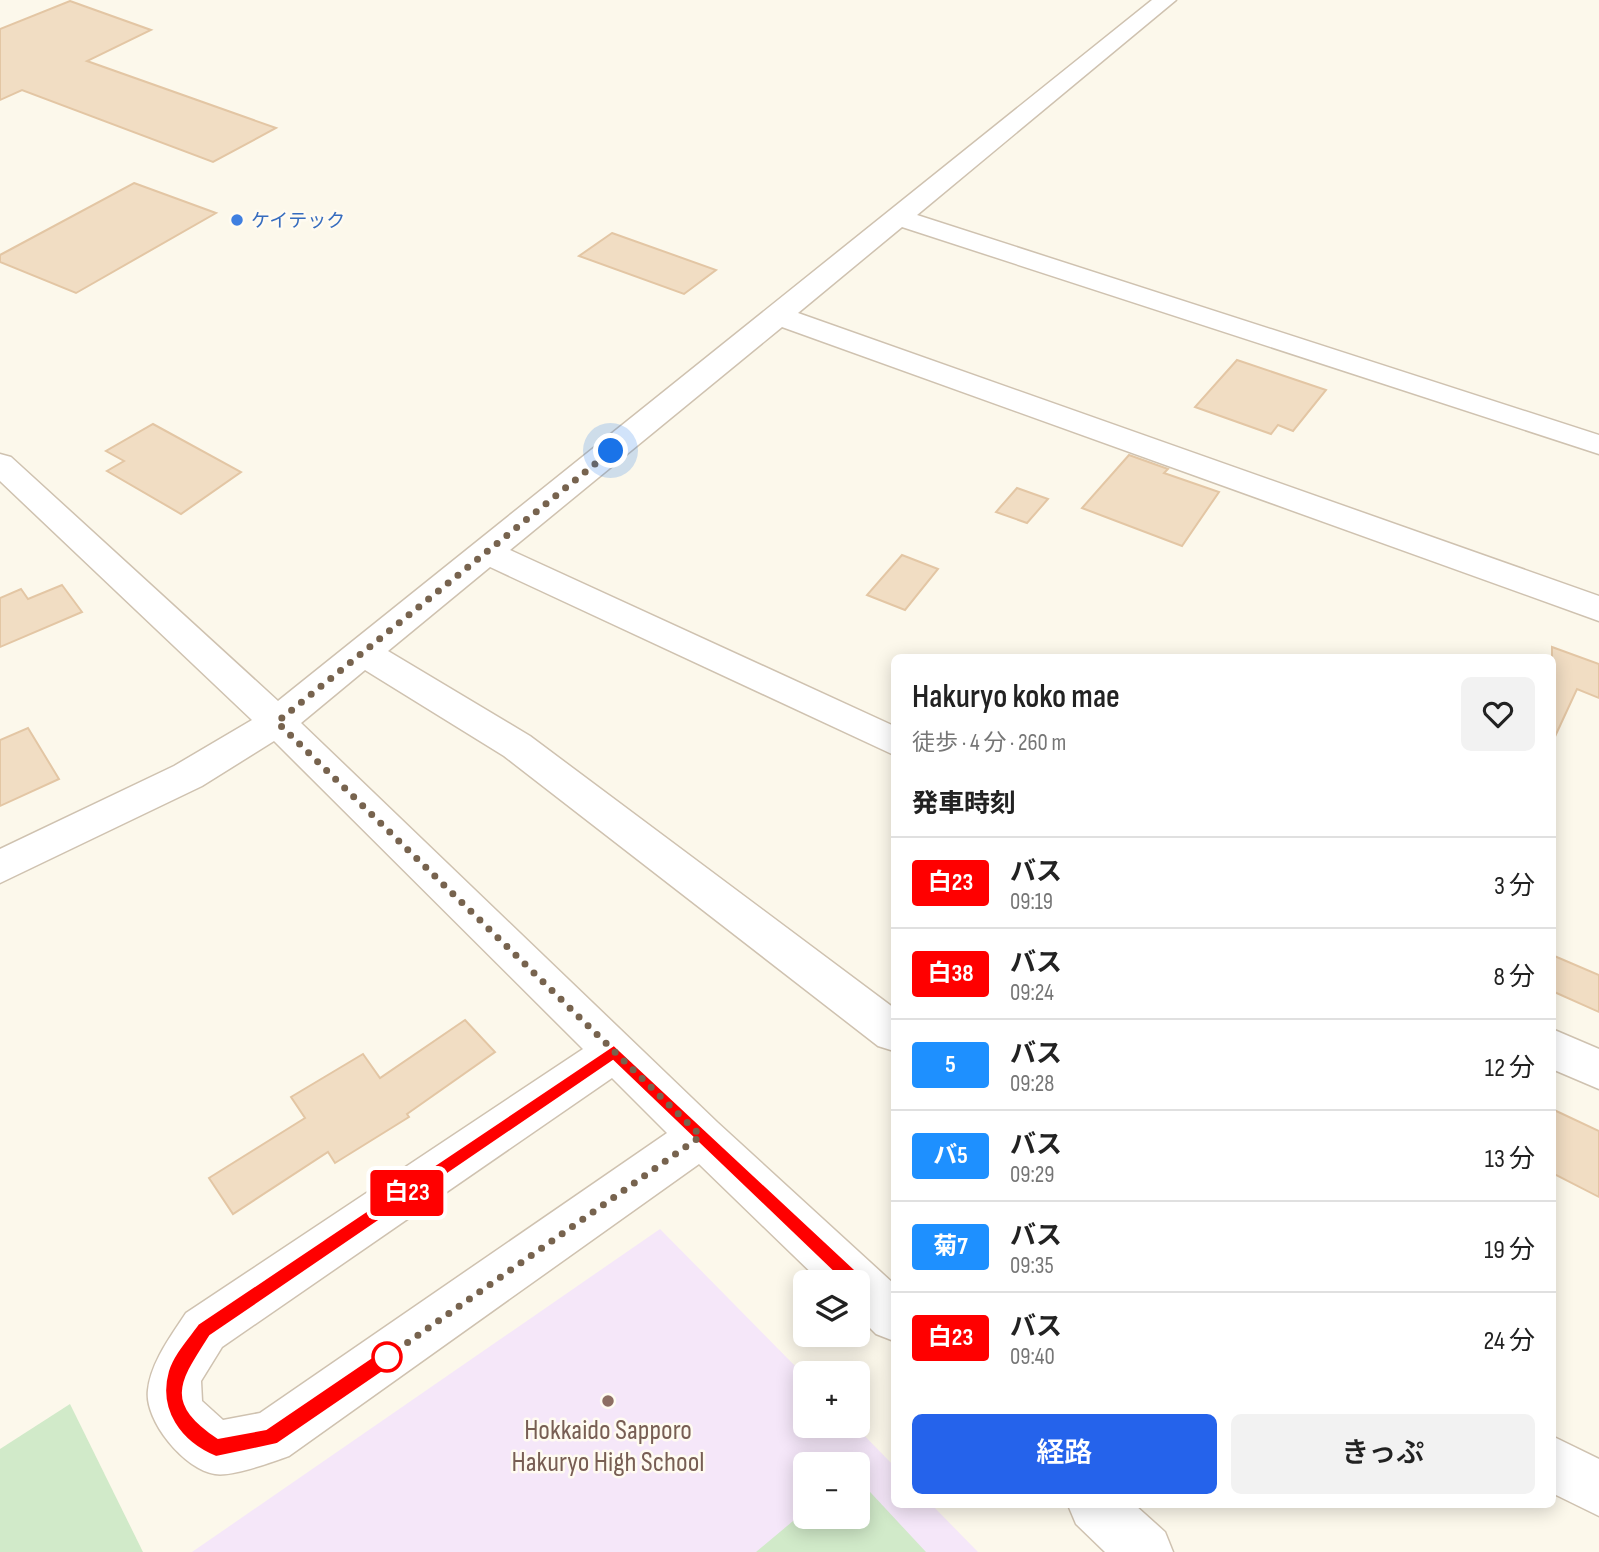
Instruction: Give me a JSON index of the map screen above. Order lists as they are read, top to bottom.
{
  "places": ["ケイテック", "Hokkaido Sapporo Hakuryo High School"],
  "lines": ["bus line 白23"],
  "page": {
    "on_map": "白23",
    "heading": [
      ["Hakuryo koko mae", "徒歩 · 4 分 · 260 m"],
      "発車時刻"
    ],
    "list": [
      {
        "mark": "白23",
        "name": "バス",
        "note": "09:19",
        "value": "3 分"
      },
      {
        "mark": "白38",
        "name": "バス",
        "note": "09:24",
        "value": "8 分"
      },
      {
        "mark": "5",
        "name": "バス",
        "note": "09:28",
        "value": "12 分"
      },
      {
        "mark": "バ5",
        "name": "バス",
        "note": "09:29",
        "value": "13 分"
      },
      {
        "mark": "菊7",
        "name": "バス",
        "note": "09:35",
        "value": "19 分"
      },
      {
        "mark": "白23",
        "name": "バス",
        "note": "09:40",
        "value": "24 分"
      }
    ],
    "map_buttons": ["+", "−"],
    "buttons": ["経路", "きっぷ"]
  }
}
